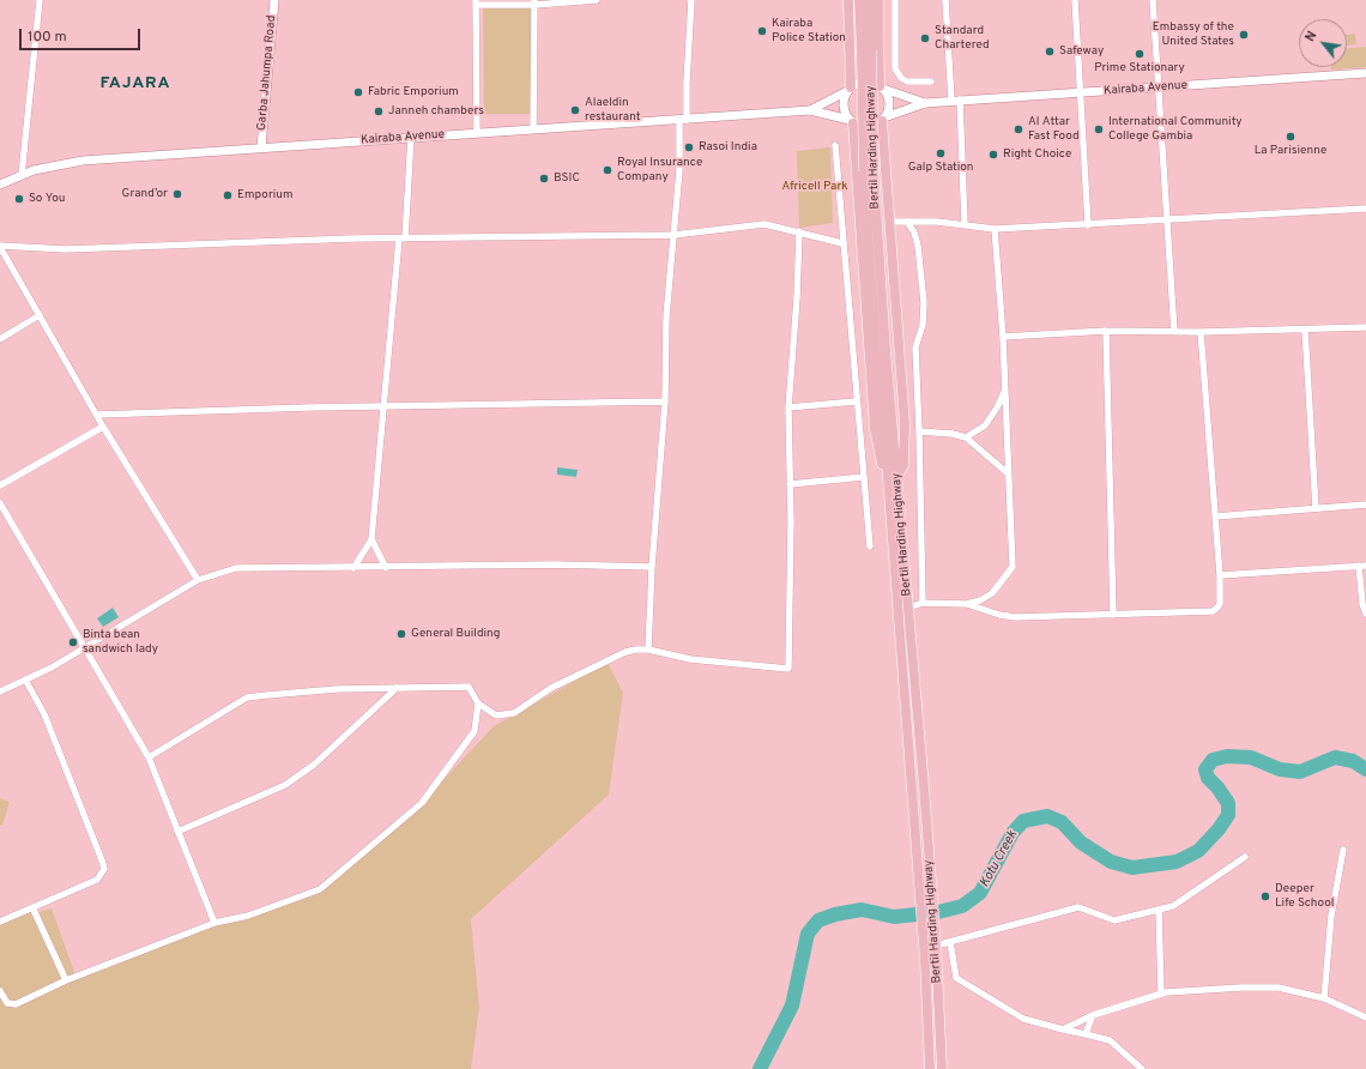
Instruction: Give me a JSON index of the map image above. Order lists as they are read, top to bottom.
{
  "streets": {
    "main road": ["Bertil Harding Highway"],
    "street": ["Garba Jahumpa Road", "Kairaba Avenue"]
  },
  "crossings": [
    ["Garba Jahumpa Road", "Kairaba Avenue"]
  ],
  "districts": ["FAJARA"],
  "water": ["Kotu Creek"],
  "parks": ["Africell Park"],
  "places": [
    "Kairaba Police Station",
    "Embassy of the United States",
    "Standard Chartered",
    "Safeway",
    "Prime Stationary",
    "Fabric Emporium",
    "Alaeldin restaurant",
    "Janneh chambers",
    "Al Attar Fast Food",
    "International Community College Gambia",
    "La Parisienne",
    "Rasoi India",
    "Galp Station",
    "Right Choice",
    "Royal Insurance Company",
    "BSIC",
    "Grand’or",
    "Emporium",
    "So You",
    "General Building",
    "Binta bean sandwich lady",
    "Deeper Life School"
  ],
  "scale_bar": "100 m",
  "north": "top left"
}
